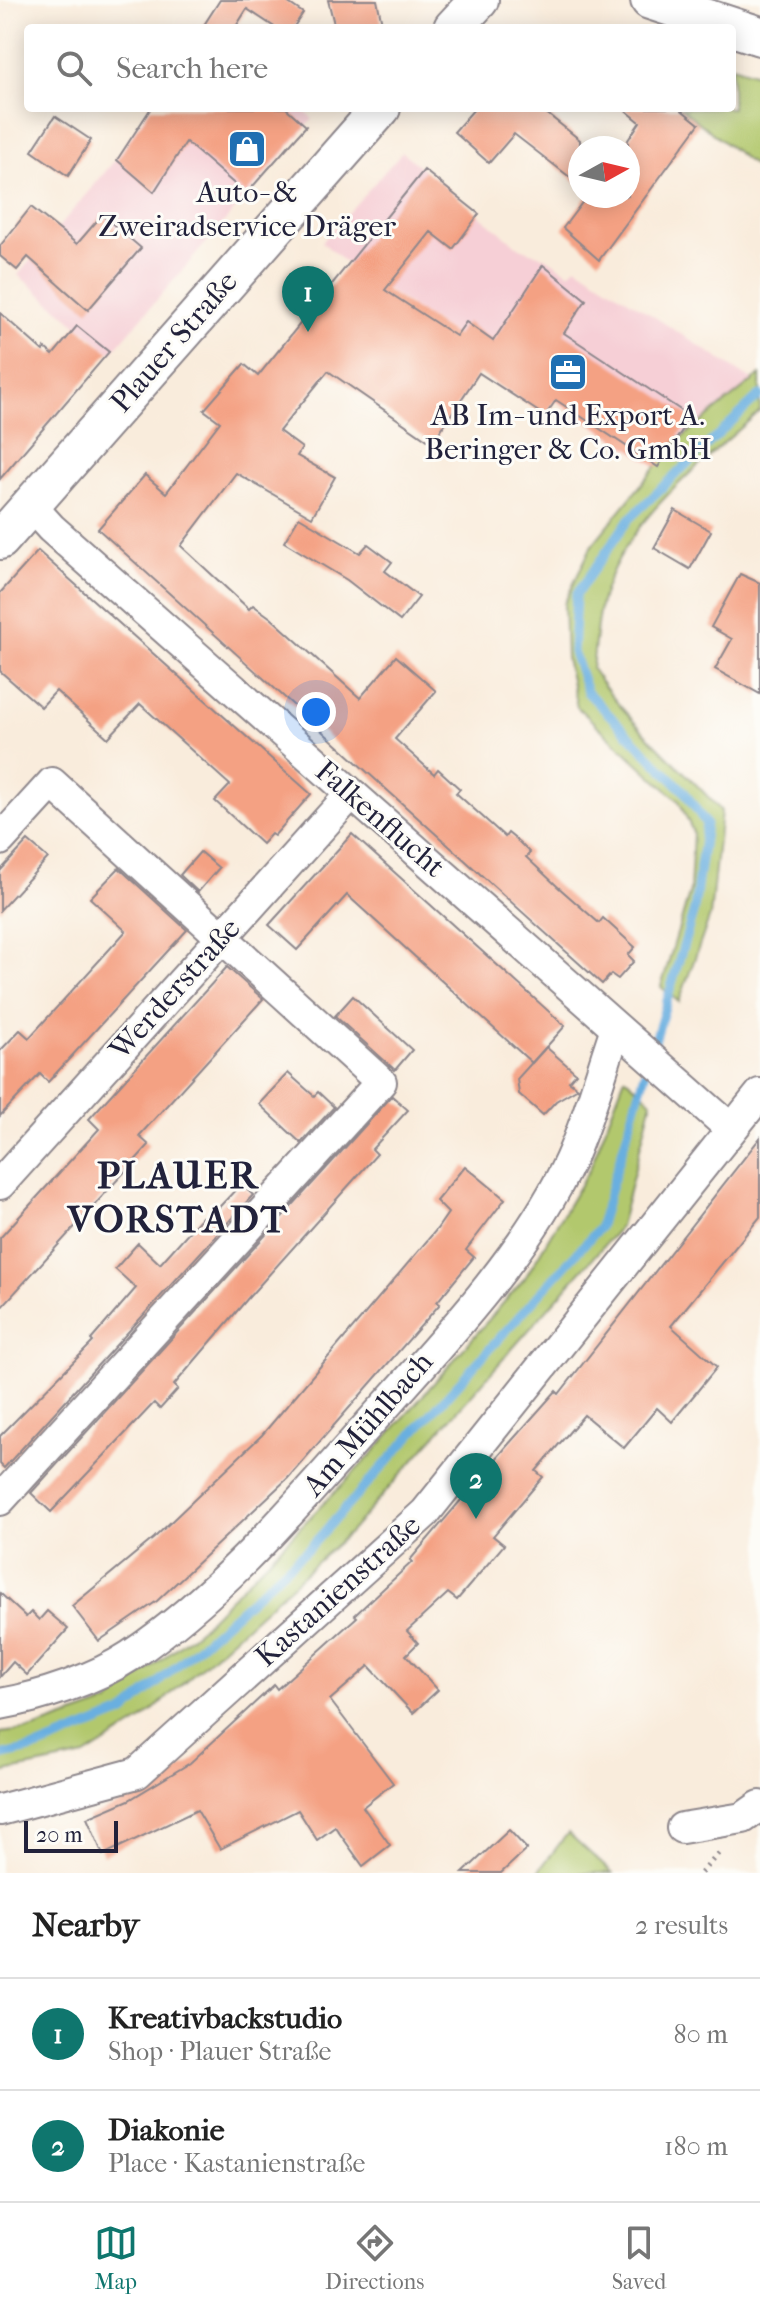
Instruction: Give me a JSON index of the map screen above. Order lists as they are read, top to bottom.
{
  "streets": {
    "main road": ["Plauer Straße"],
    "street": [
      "Falkenflucht",
      "Werderstraße",
      "Am Mühlbach",
      "Kastanienstraße"
    ]
  },
  "crossings": [
    ["Plauer Straße", "Falkenflucht"],
    ["Falkenflucht", "Werderstraße"],
    ["Falkenflucht", "Am Mühlbach"],
    ["Falkenflucht", "Kastanienstraße"]
  ],
  "districts": ["PLAUER VORSTADT"],
  "places": {
    "shop": ["Auto- & Zweiradservice Dräger"],
    "office": ["AB Im- und Export A. Beringer & Co. GmbH"]
  },
  "scale_bar": "20 m",
  "north": "right",
  "page": {
    "search": "Search here",
    "pins": ["1", "2"],
    "scale": "20 m",
    "heading": ["Nearby", "2 results"],
    "list": [
      {
        "mark": "1",
        "name": "Kreativbackstudio",
        "note": "Shop · Plauer Straße",
        "value": "80 m"
      },
      {
        "mark": "2",
        "name": "Diakonie",
        "note": "Place · Kastanienstraße",
        "value": "180 m"
      }
    ],
    "nav": ["Map", "Directions", "Saved"]
  }
}
